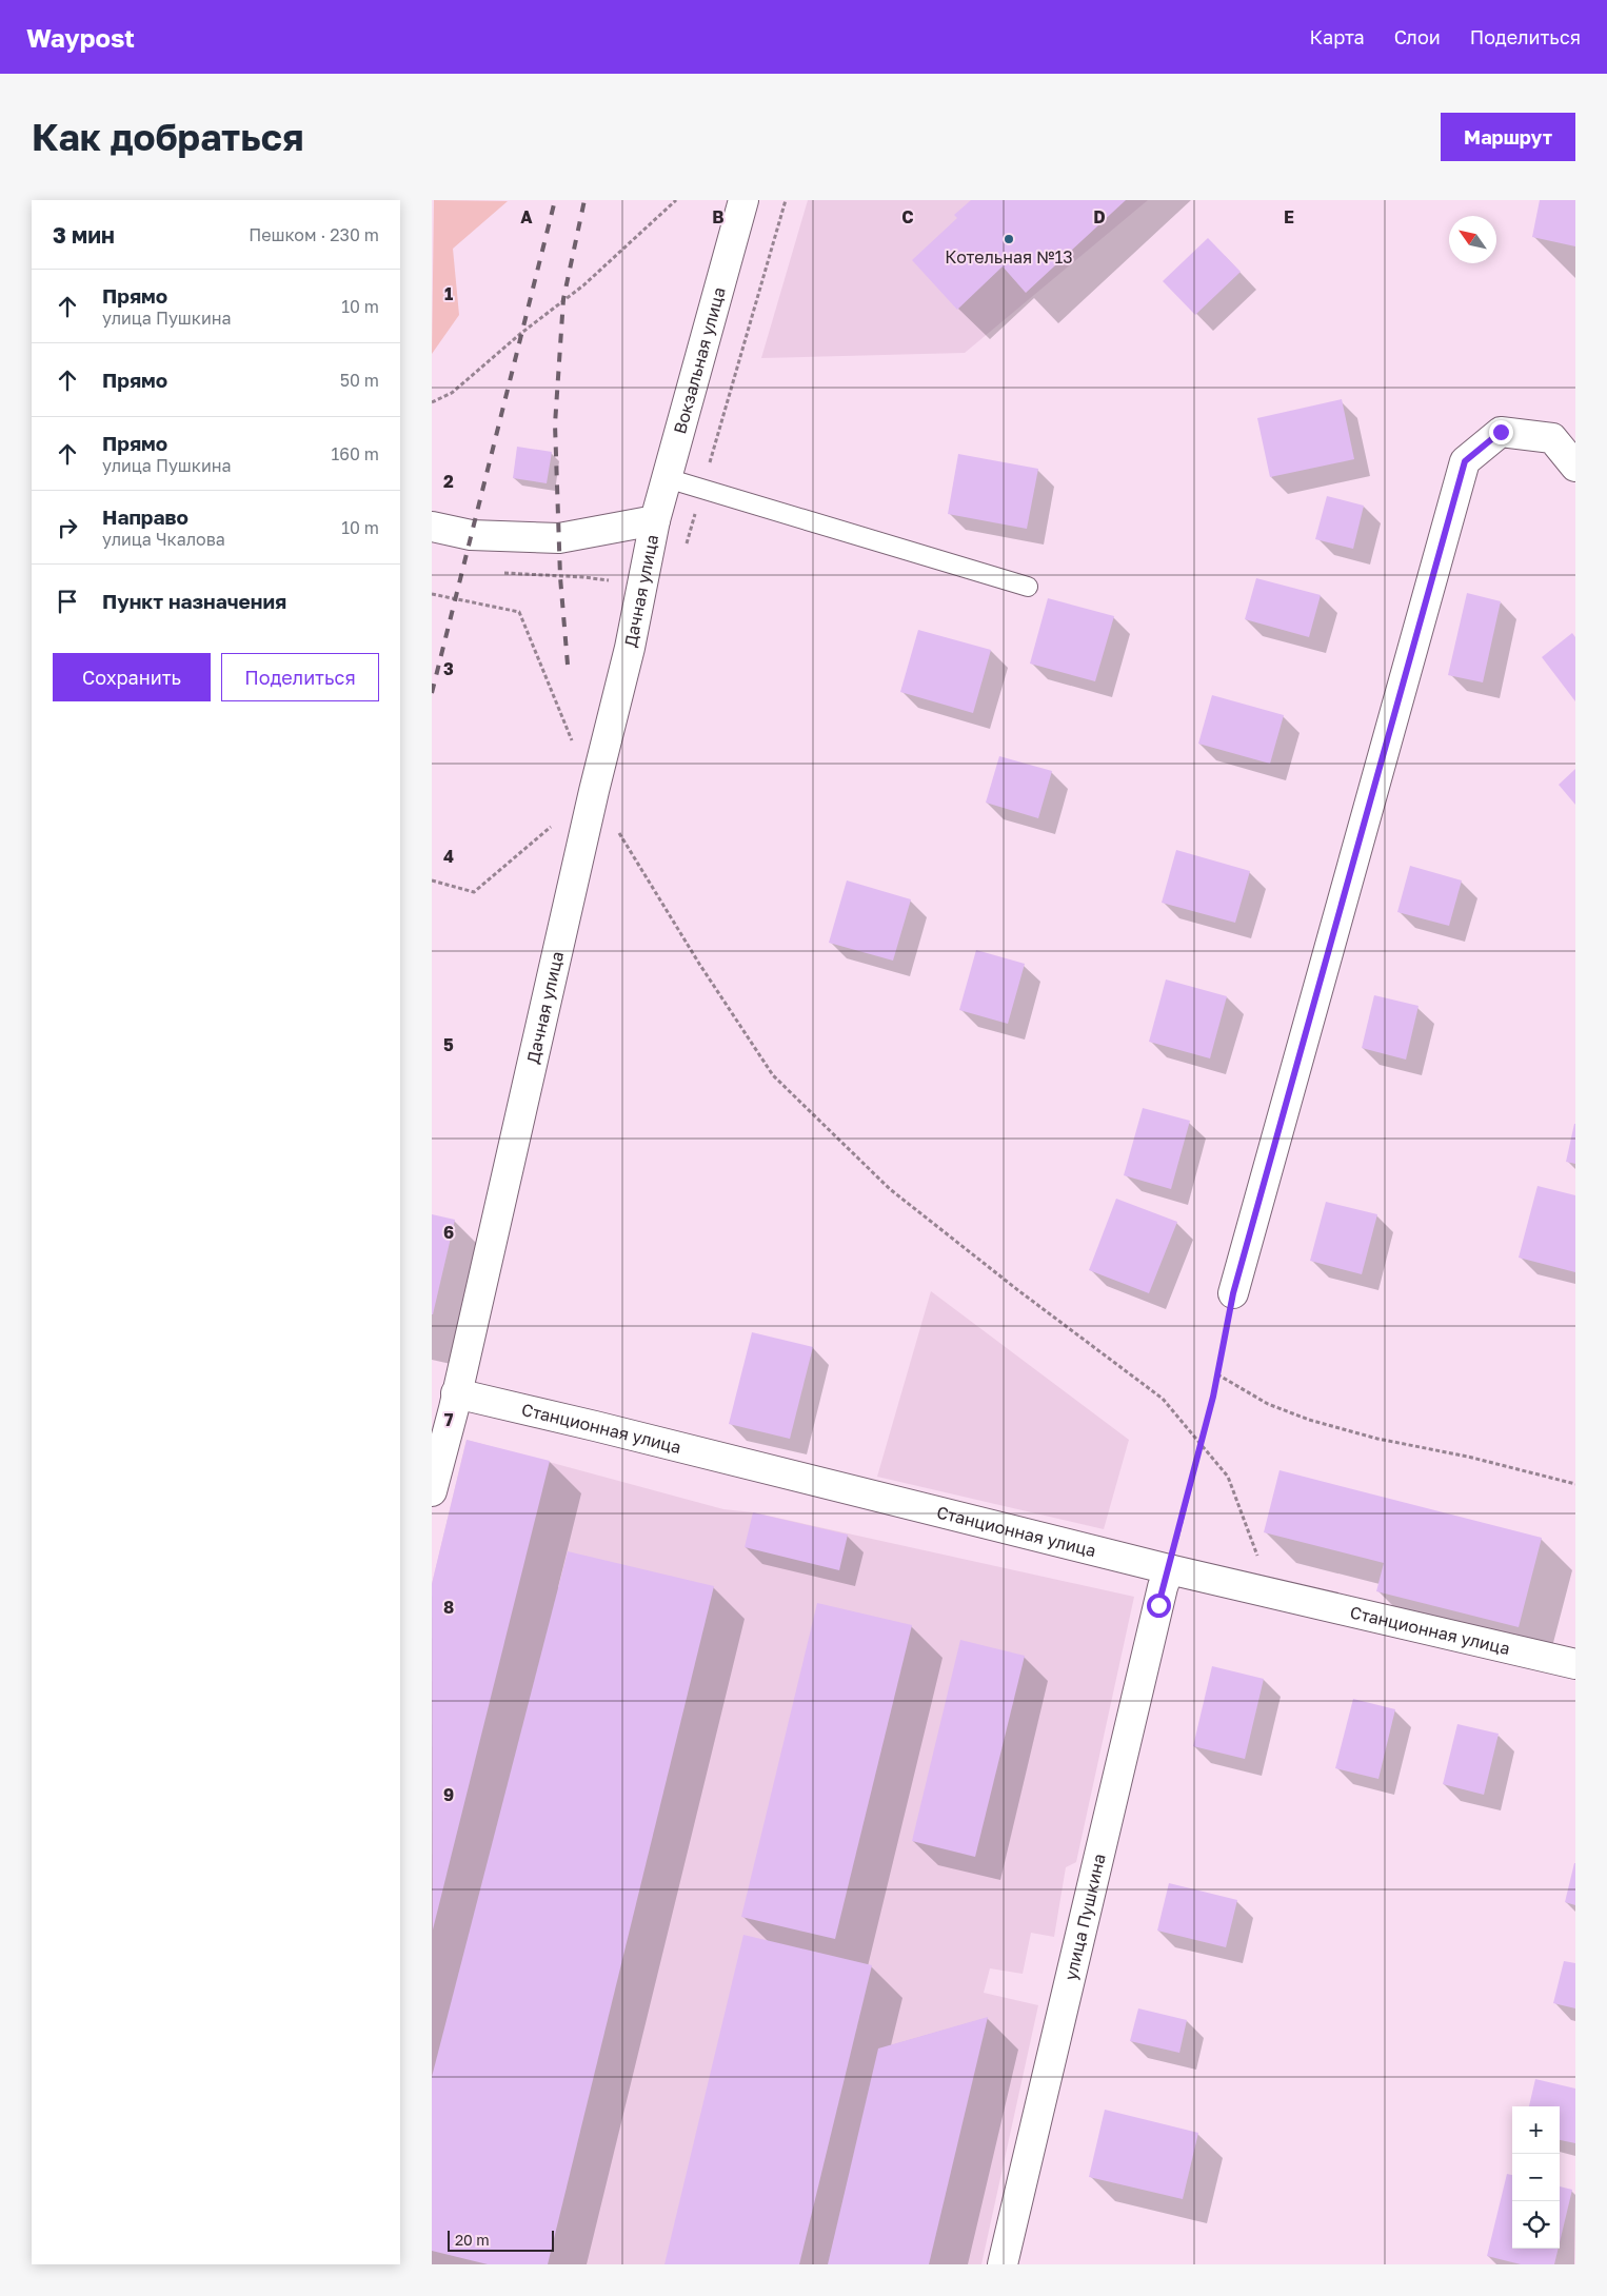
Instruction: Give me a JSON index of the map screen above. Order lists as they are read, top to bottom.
{
  "streets": {
    "street": [
      "Вокзальная улица",
      "Дачная улица",
      "Станционная улица",
      "улица Пушкина"
    ]
  },
  "crossings": [
    ["Вокзальная улица", "Дачная улица"],
    ["Дачная улица", "Станционная улица"],
    ["Станционная улица", "улица Пушкина"]
  ],
  "places": ["Котельная №13"],
  "scale_bar": "20 m",
  "north": "top left",
  "page": {
    "header": "Waypost",
    "nav": ["Карта", "Слои", "Поделиться"],
    "buttons": [
      "Маршрут",
      ["Сохранить", "Поделиться"]
    ],
    "title": "Как добраться",
    "heading": ["3 мин", "Пешком · 230 m"],
    "list": [
      ["Прямо", "улица Пушкина", "10 m"],
      ["Прямо", "50 m"],
      ["Прямо", "улица Пушкина", "160 m"],
      ["Направо", "улица Чкалова", "10 m"],
      "Пункт назначения"
    ],
    "map_buttons": ["+", "−"],
    "scale": "20 m"
  },
  "grid": {
    "columns": [
      "A",
      "B",
      "C",
      "D",
      "E"
    ],
    "rows": [
      "1",
      "2",
      "3",
      "4",
      "5",
      "6",
      "7",
      "8",
      "9"
    ]
  }
}
